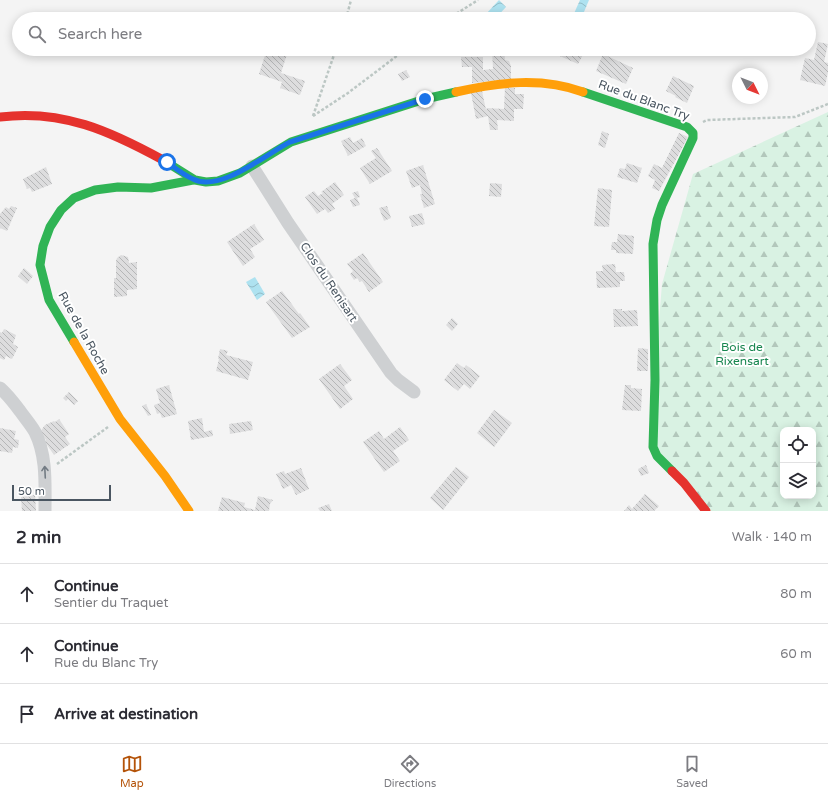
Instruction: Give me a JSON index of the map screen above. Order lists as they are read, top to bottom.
{
  "streets": {
    "street": ["Rue du Blanc Try", "Clos du Renisart", "Rue de la Roche"]
  },
  "crossings": [
    ["Rue du Blanc Try", "Clos du Renisart"],
    ["Rue du Blanc Try", "Rue de la Roche"],
    ["Clos du Renisart", "Rue de la Roche"]
  ],
  "parks": ["Bois de Rixensart"],
  "scale_bar": "50 m",
  "north": "bottom right",
  "page": {
    "search": "Search here",
    "scale": "50 m",
    "heading": ["2 min", "Walk · 140 m"],
    "list": [
      ["Continue", "Sentier du Traquet", "80 m"],
      ["Continue", "Rue du Blanc Try", "60 m"],
      "Arrive at destination"
    ],
    "nav": ["Map", "Directions", "Saved"]
  }
}
